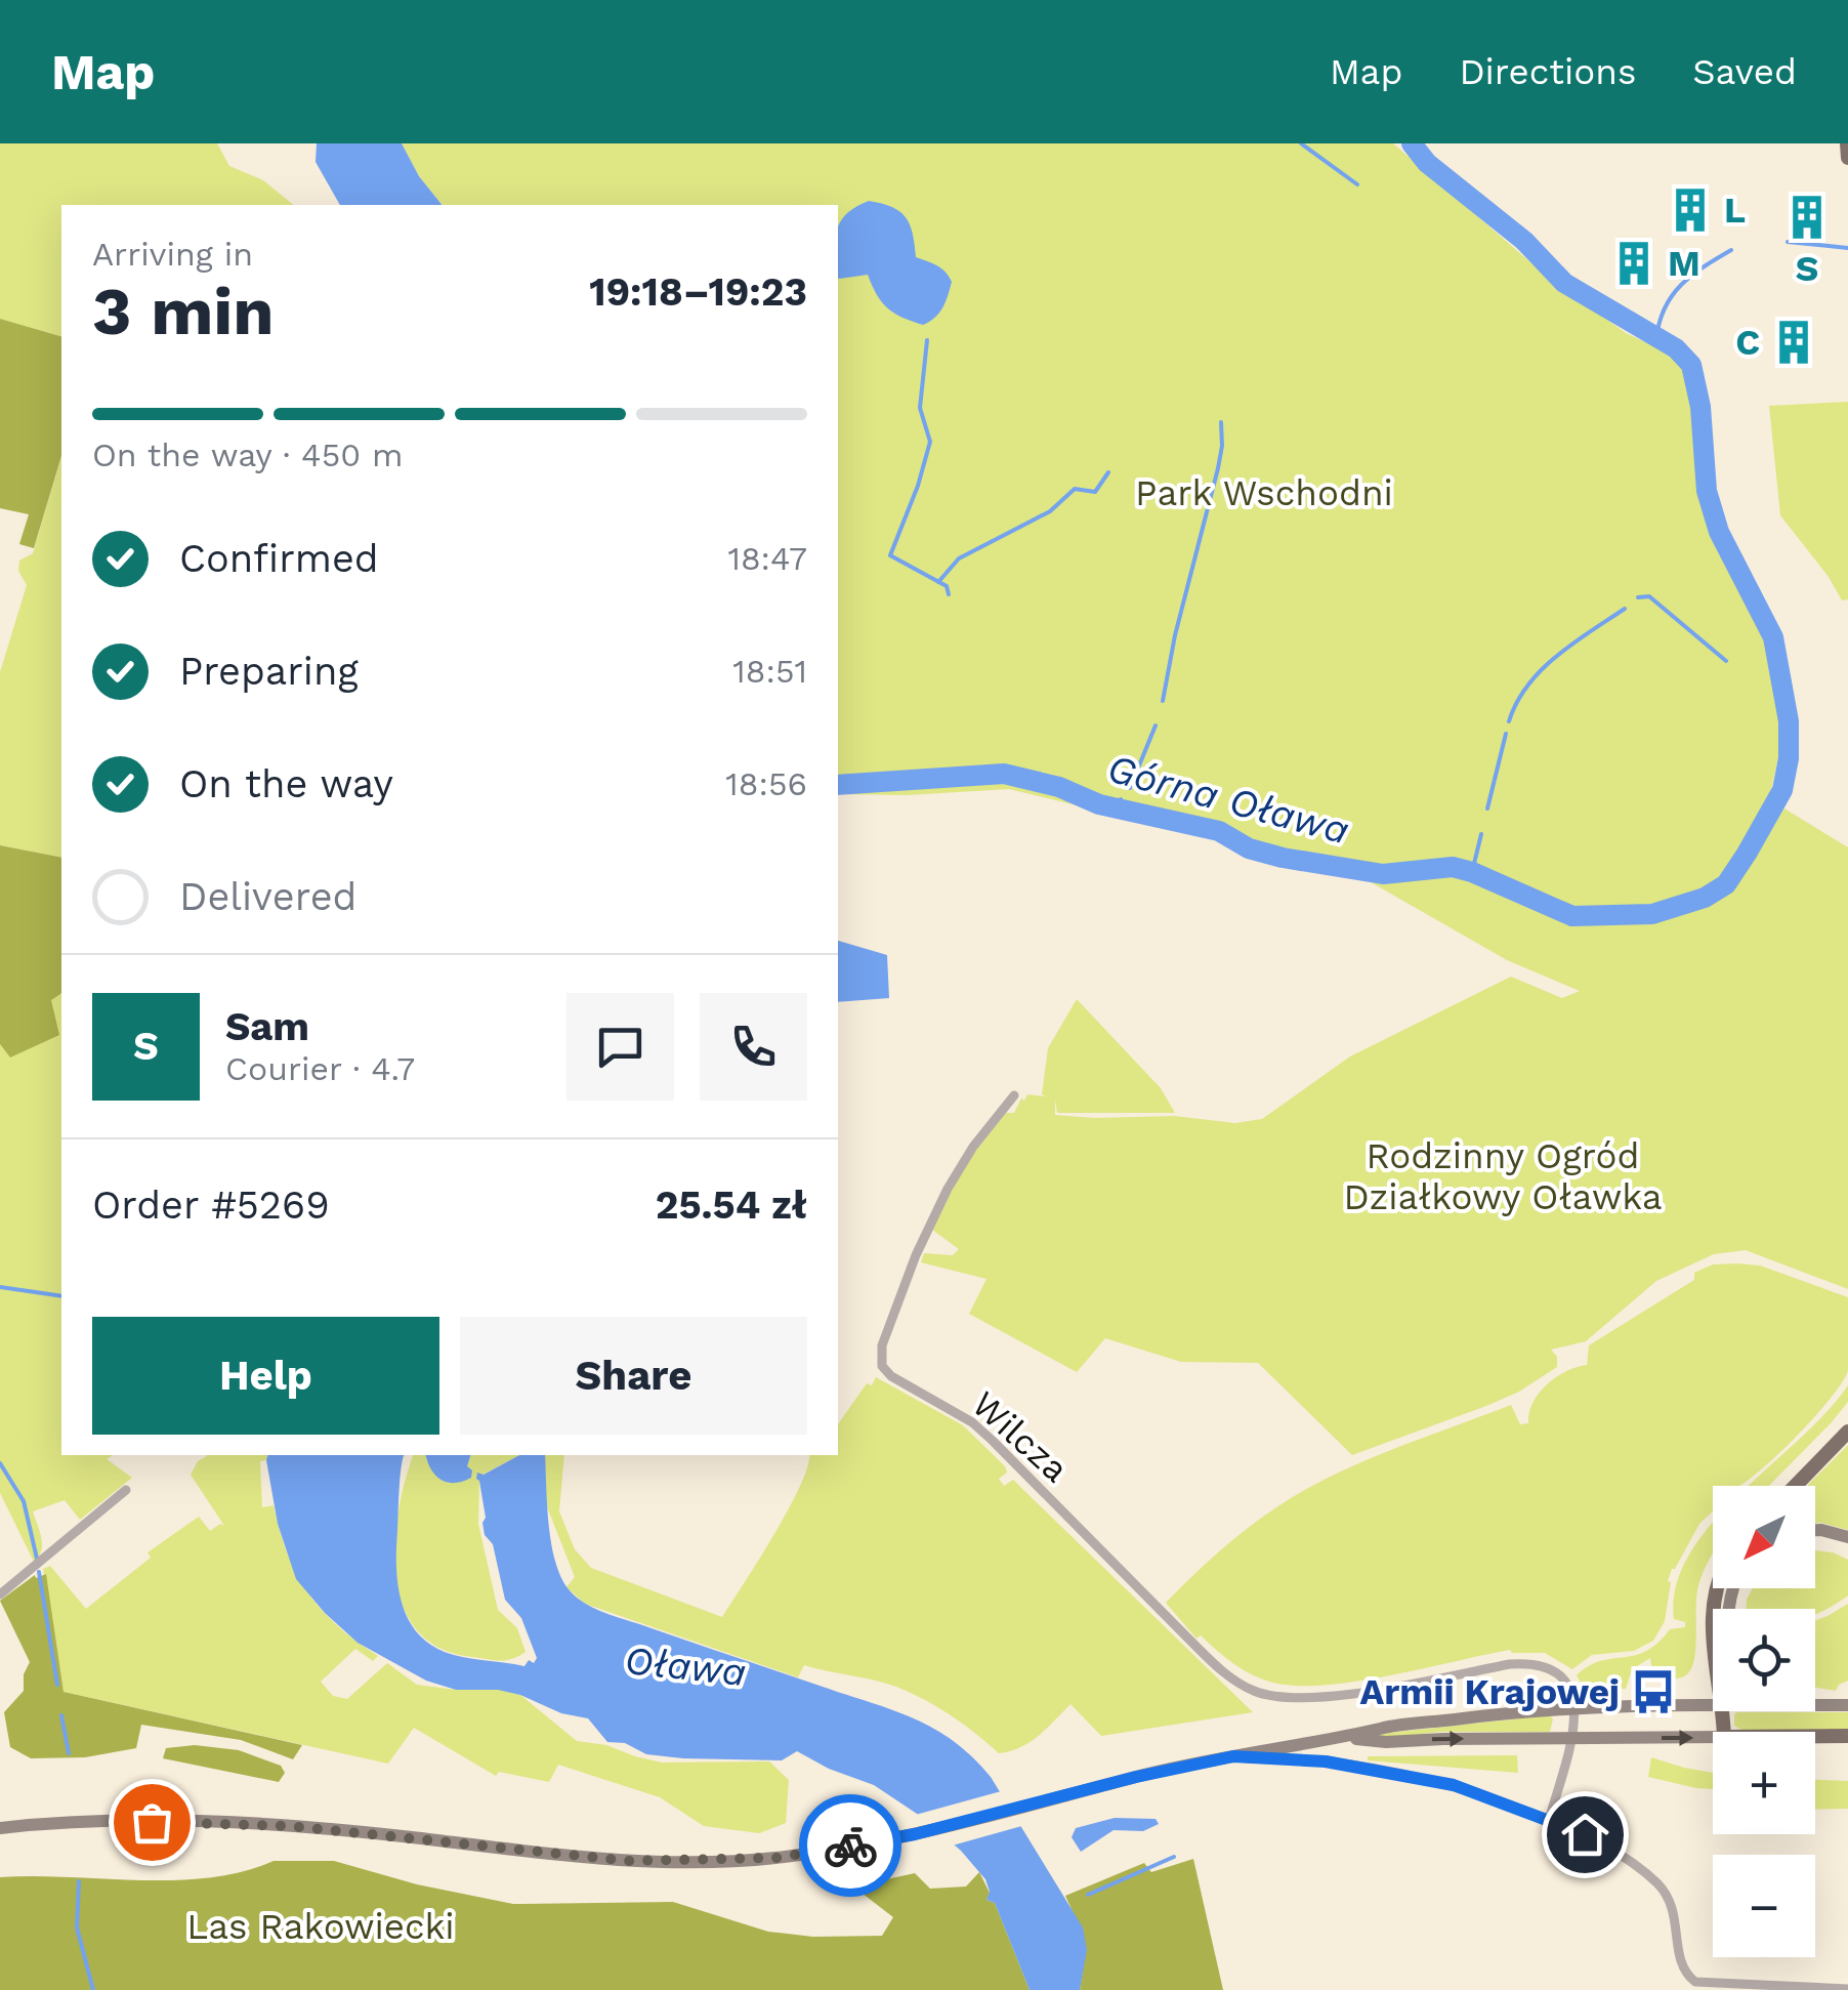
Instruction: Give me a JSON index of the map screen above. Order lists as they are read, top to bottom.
{
  "streets": {
    "street": ["Wilcza"]
  },
  "water": ["Górna Oława", "Oława"],
  "parks": ["Park Wschodni", "Rodzinny Ogród Działkowy Oławka", "Las Rakowiecki"],
  "places": {
    "building": [
      "L",
      "S",
      "M",
      "C"
    ],
    "bus stop": ["Armii Krajowej"]
  },
  "north": "bottom left",
  "page": {
    "header": "Map",
    "nav": ["Map", "Directions", "Saved"],
    "heading": ["3 min", "Arriving in", "19:18–19:23"],
    "panel": [
      "Sam",
      "Courier · 4.7",
      "Order #5269",
      "25.54 zł"
    ],
    "bar": "On the way · 450 m",
    "list": [
      ["Confirmed", "18:47"],
      ["Preparing", "18:51"],
      ["On the way", "18:56"],
      "Delivered"
    ],
    "round": "S",
    "buttons": ["Help", "Share"],
    "map_buttons": ["+", "−"]
  }
}
